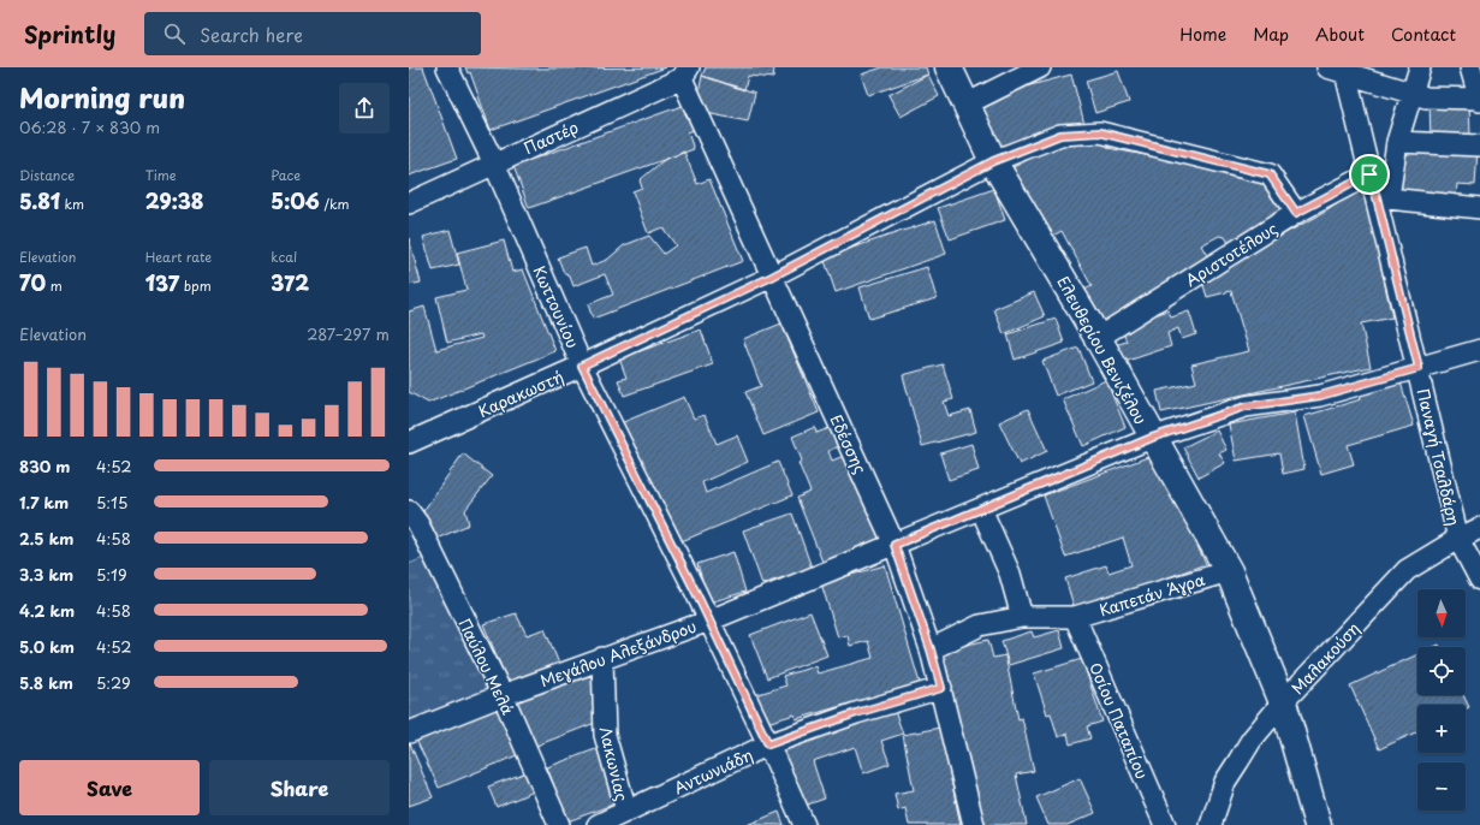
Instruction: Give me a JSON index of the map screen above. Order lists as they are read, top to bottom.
{
  "streets": {
    "main road": ["Ελευθερίου Βενιζέλου"],
    "street": [
      "Παστέρ",
      "Αριστοτέλους",
      "Κωττουνίου",
      "Καρακωστή",
      "Εδέσσης",
      "Παναγή Τσαλδάρη",
      "Καπετάν Άγρα",
      "Μεγάλου Αλεξάνδρου",
      "Μαλακούση",
      "Παύλου Μελά",
      "Οσίου Παταπίου",
      "Λακωνίας",
      "Αντωνιάδη"
    ]
  },
  "crossings": [
    ["Παστέρ", "Κωττουνίου"],
    ["Παστέρ", "Εδέσσης"],
    ["Αριστοτέλους", "Ελευθερίου Βενιζέλου"],
    ["Αριστοτέλους", "Καρακωστή"],
    ["Αριστοτέλους", "Παναγή Τσαλδάρη"],
    ["Κωττουνίου", "Καρακωστή"],
    ["Κωττουνίου", "Μεγάλου Αλεξάνδρου"],
    ["Κωττουνίου", "Αντωνιάδη"],
    ["Ελευθερίου Βενιζέλου", "Καρακωστή"],
    ["Ελευθερίου Βενιζέλου", "Καπετάν Άγρα"],
    ["Ελευθερίου Βενιζέλου", "Μεγάλου Αλεξάνδρου"],
    ["Ελευθερίου Βενιζέλου", "Μαλακούση"],
    ["Καρακωστή", "Εδέσσης"],
    ["Εδέσσης", "Καπετάν Άγρα"],
    ["Εδέσσης", "Μεγάλου Αλεξάνδρου"],
    ["Εδέσσης", "Αντωνιάδη"],
    ["Παναγή Τσαλδάρη", "Μεγάλου Αλεξάνδρου"],
    ["Παναγή Τσαλδάρη", "Μαλακούση"],
    ["Καπετάν Άγρα", "Οσίου Παταπίου"],
    ["Μεγάλου Αλεξάνδρου", "Παύλου Μελά"],
    ["Μεγάλου Αλεξάνδρου", "Λακωνίας"],
    ["Λακωνίας", "Αντωνιάδη"]
  ],
  "north": "bottom",
  "page": {
    "header": "Sprintly",
    "search": "Search here",
    "nav": [
      "Home",
      "Map",
      "About",
      "Contact"
    ],
    "heading": ["Morning run", "06:28 · 7 × 830 m"],
    "stats": [
      ["Distance", "5.81 km"],
      ["Time", "29:38"],
      ["Pace", "5:06 /km"],
      ["Elevation", "70 m"],
      ["Heart rate", "137 bpm"],
      ["kcal", "372"]
    ],
    "chart": ["Elevation", "287–297 m"],
    "list": [
      {
        "name": "830 m",
        "note": "4:52"
      },
      {
        "name": "1.7 km",
        "note": "5:15"
      },
      {
        "name": "2.5 km",
        "note": "4:58"
      },
      {
        "name": "3.3 km",
        "note": "5:19"
      },
      {
        "name": "4.2 km",
        "note": "4:58"
      },
      {
        "name": "5.0 km",
        "note": "4:52"
      },
      {
        "name": "5.8 km",
        "note": "5:29"
      }
    ],
    "map_buttons": ["+", "−"],
    "buttons": ["Save", "Share"]
  }
}
